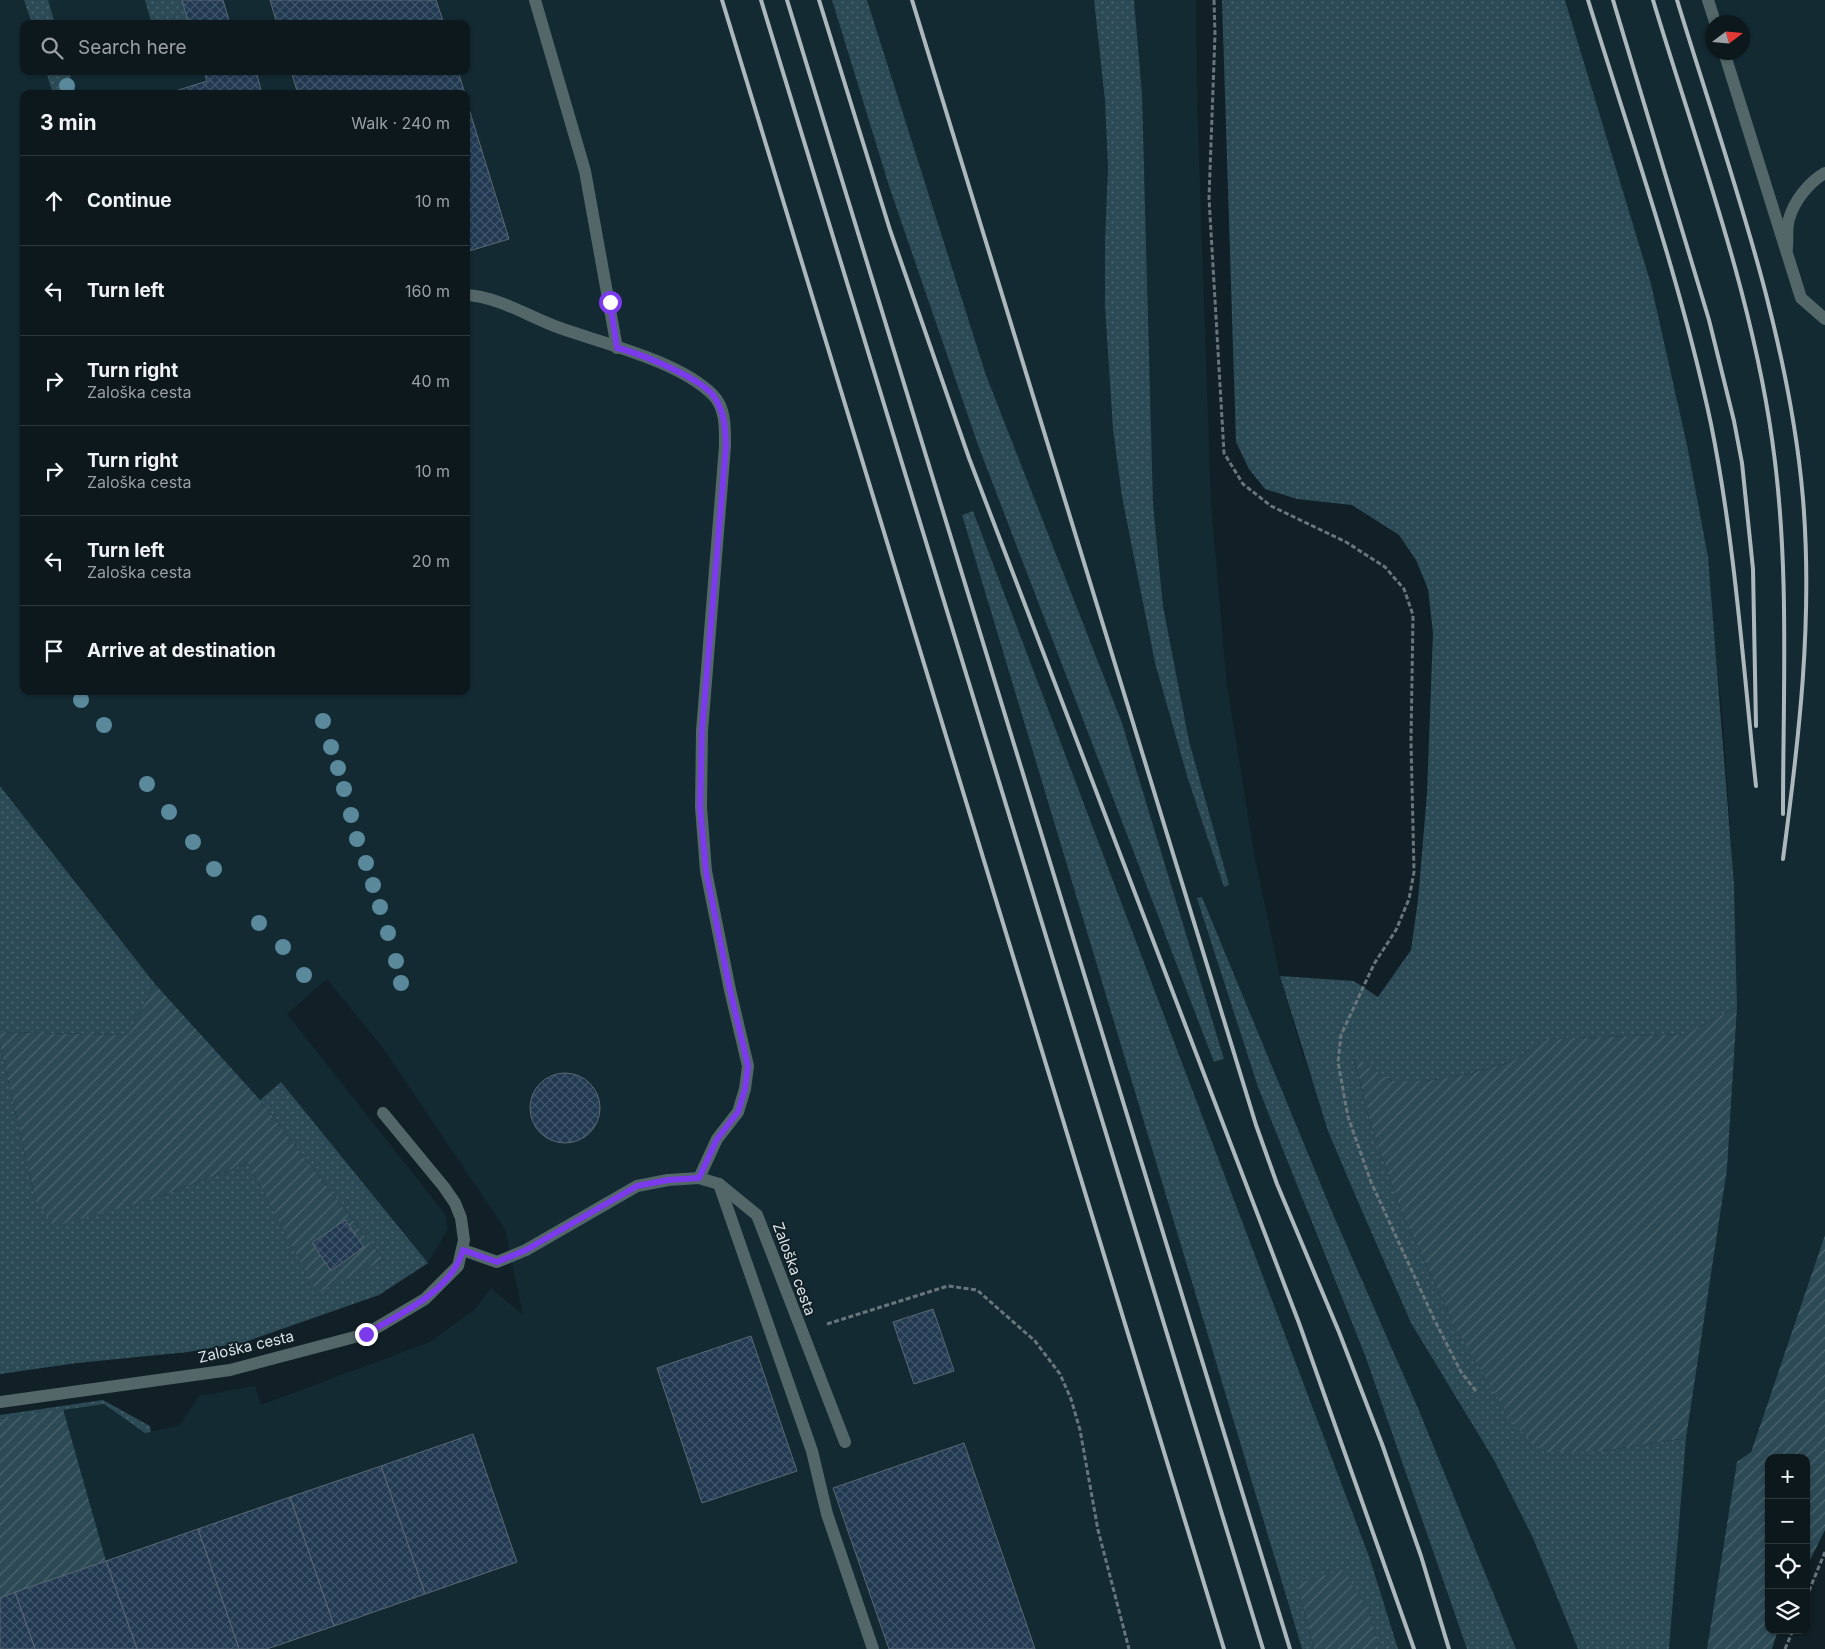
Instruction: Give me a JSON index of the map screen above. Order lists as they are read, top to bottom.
{
  "streets": {
    "street": ["Zaloška cesta"]
  },
  "north": "right",
  "page": {
    "search": "Search here",
    "heading": ["3 min", "Walk · 240 m"],
    "list": [
      ["Continue", "10 m"],
      ["Turn left", "160 m"],
      ["Turn right", "Zaloška cesta", "40 m"],
      ["Turn right", "Zaloška cesta", "10 m"],
      ["Turn left", "Zaloška cesta", "20 m"],
      "Arrive at destination"
    ],
    "map_buttons": ["+", "−"]
  }
}
